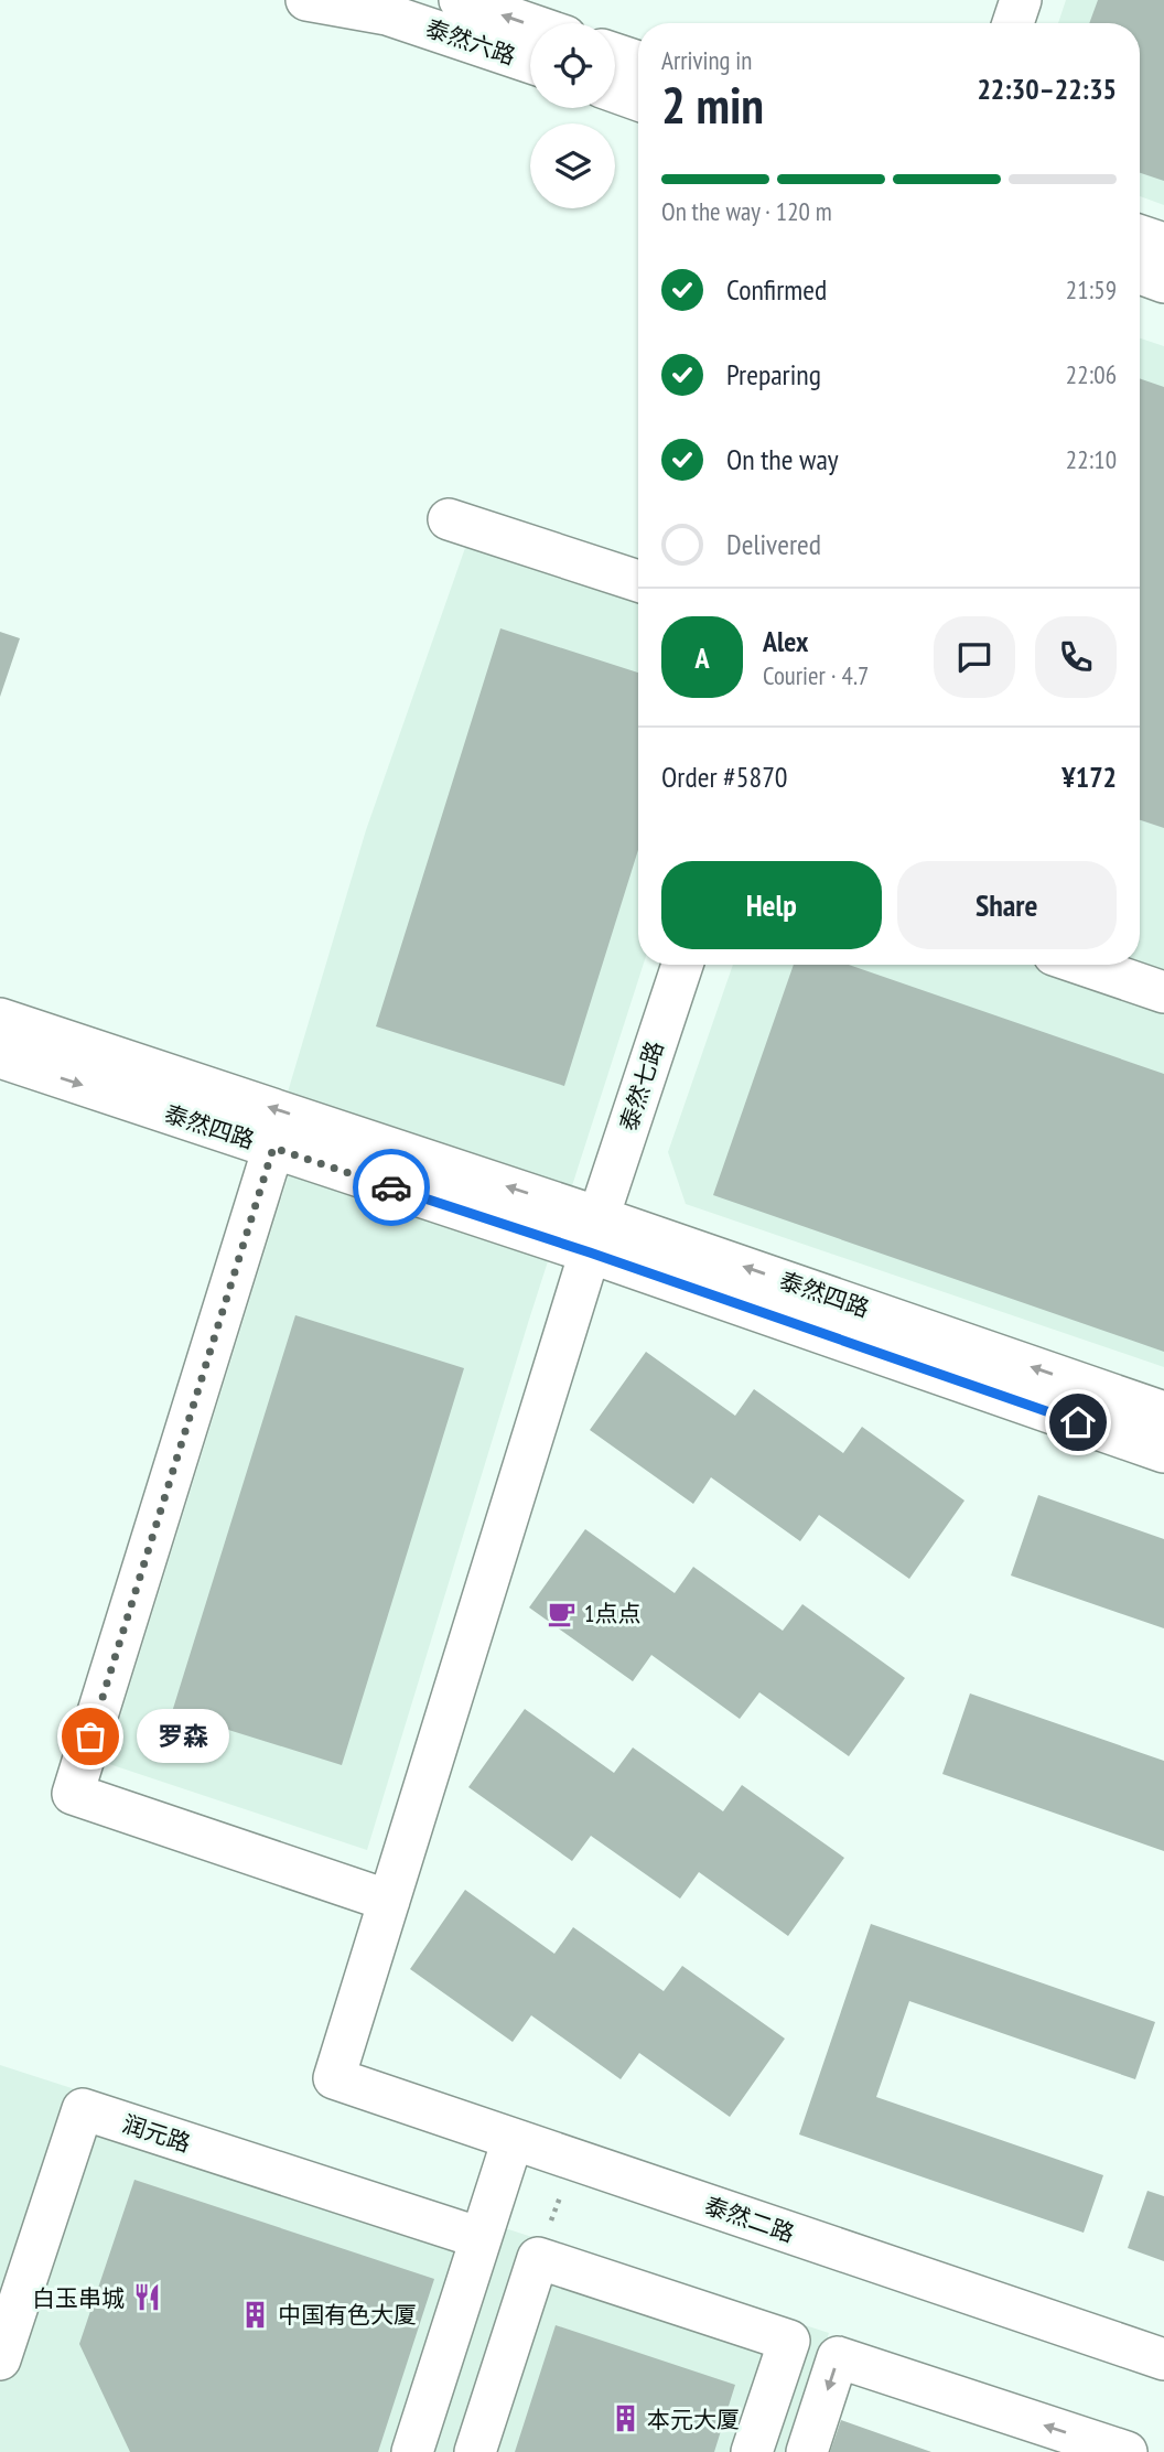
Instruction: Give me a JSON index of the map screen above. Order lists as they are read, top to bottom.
{
  "streets": {
    "street": [
      "泰然六路",
      "泰然七路",
      "泰然四路",
      "润元路",
      "泰然二路"
    ]
  },
  "crossings": [
    ["泰然七路", "泰然四路"],
    ["泰然七路", "泰然二路"]
  ],
  "places": {
    "cafe": ["1点点"],
    "other": ["罗森"],
    "restaurant": ["白玉串城"],
    "building": ["中国有色大厦", "本元大厦"]
  },
  "page": {
    "heading": ["2 min", "Arriving in", "22:30–22:35"],
    "panel": [
      "Alex",
      "Courier · 4.7",
      "Order #5870",
      "¥172"
    ],
    "bar": "On the way · 120 m",
    "list": [
      ["Confirmed", "21:59"],
      ["Preparing", "22:06"],
      ["On the way", "22:10"],
      "Delivered"
    ],
    "round": "A",
    "buttons": ["Help", "Share"],
    "bubble": "罗森"
  }
}
